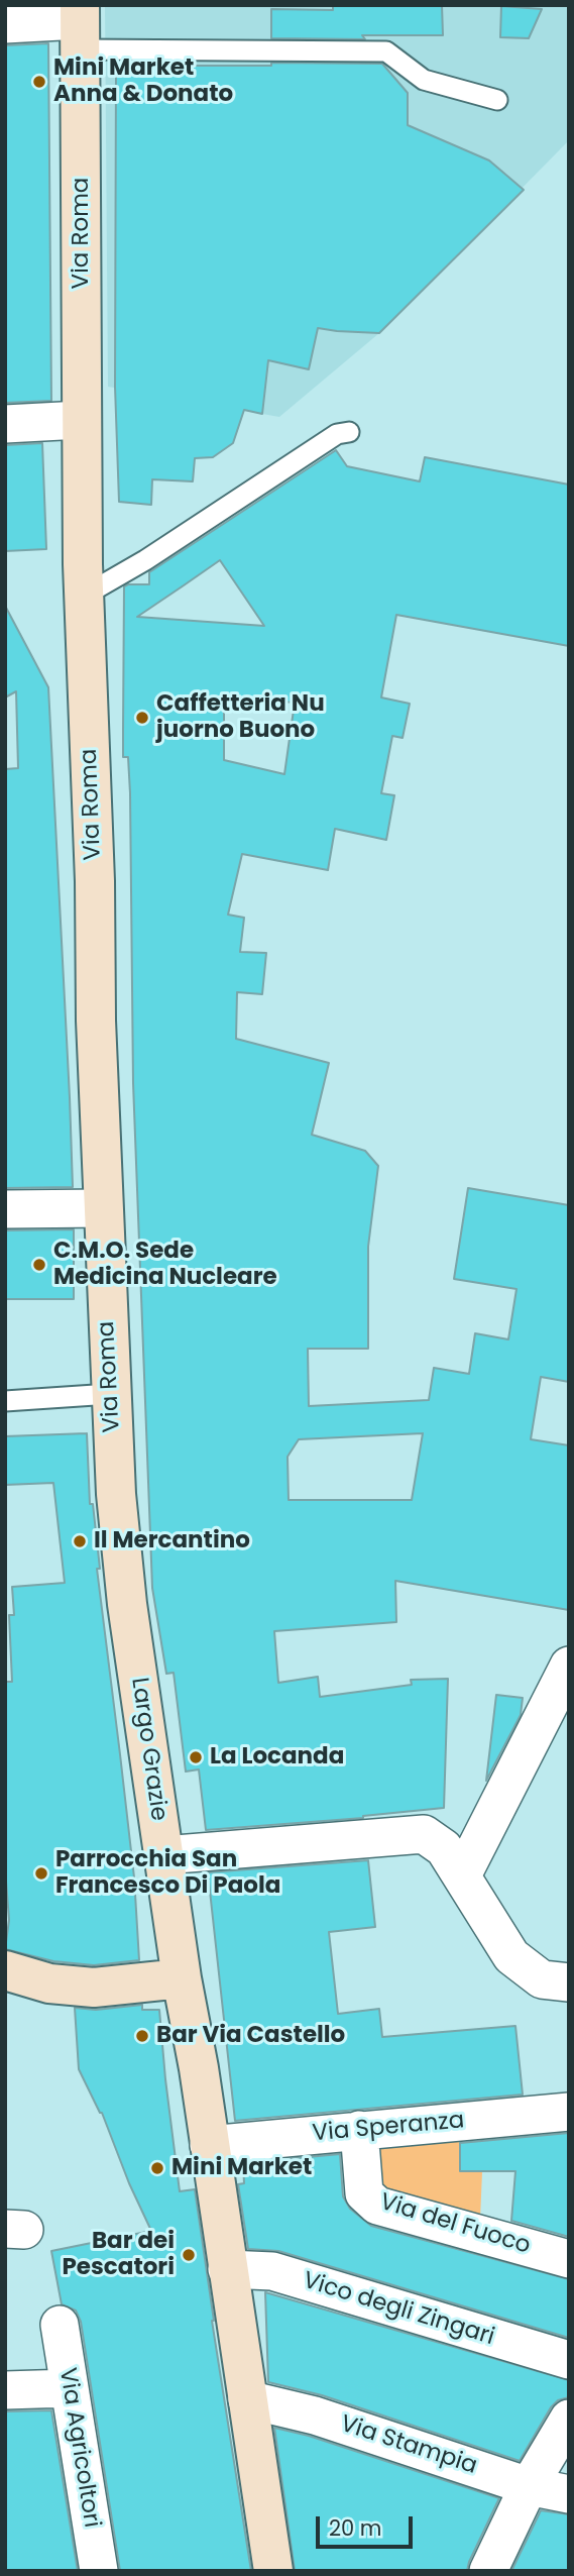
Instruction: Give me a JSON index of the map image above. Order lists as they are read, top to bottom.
{
  "streets": {
    "street": [
      "Via Roma",
      "Largo Grazie",
      "Via Speranza",
      "Via del Fuoco",
      "Vico degli Zingari",
      "Via Stampia",
      "Via Agricoltori"
    ]
  },
  "crossings": [
    ["Via Roma", "Largo Grazie"],
    ["Largo Grazie", "Via Speranza"],
    ["Largo Grazie", "Vico degli Zingari"],
    ["Largo Grazie", "Via Stampia"],
    ["Via Speranza", "Via del Fuoco"]
  ],
  "places": [
    "Mini Market Anna & Donato",
    "Caffetteria Nu juorno Buono",
    "C.M.O. Sede Medicina Nucleare",
    "Il Mercantino",
    "La Locanda",
    "Parrocchia San Francesco Di Paola",
    "Bar Via Castello",
    "Mini Market",
    "Bar dei Pescatori"
  ],
  "scale_bar": "20 m"
}
